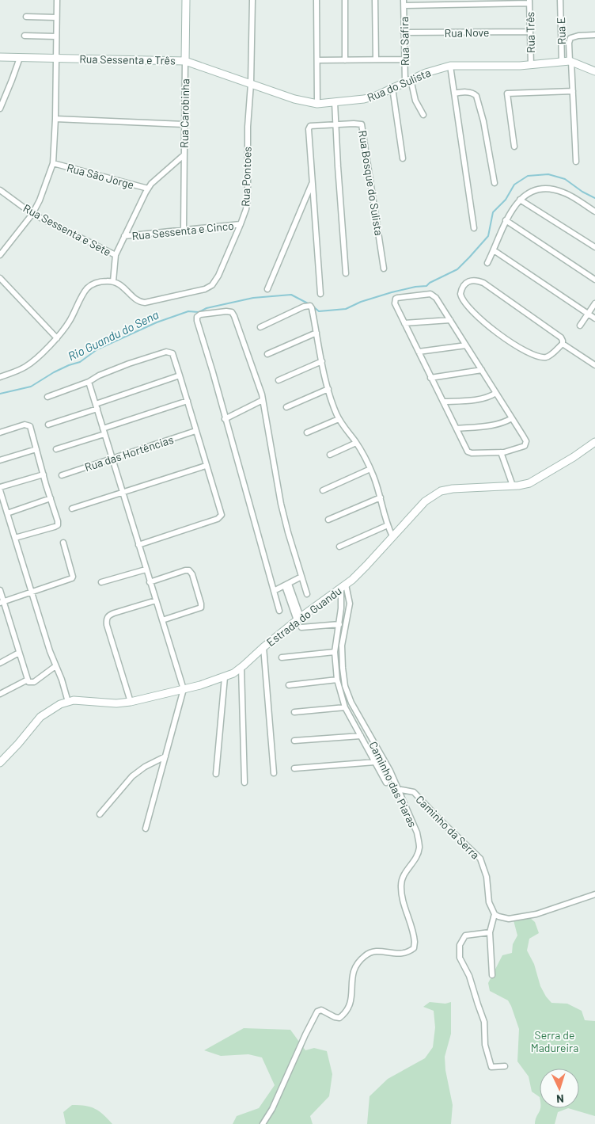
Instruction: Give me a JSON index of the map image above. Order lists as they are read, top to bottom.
{
  "streets": {
    "street": [
      "Rua E",
      "Rua Nove",
      "Rua Três",
      "Rua Safira",
      "Rua Sessenta e Três",
      "Rua do Sulista",
      "Rua Carobinha",
      "Rua São Jorge",
      "Rua Pontoes",
      "Rua Bosque do Sulista",
      "Rua Sessenta e Sete",
      "Rua Sessenta e Cinco",
      "Rua das Hortências",
      "Estrada do Guandu",
      "Caminho das Piaras",
      "Caminho da Serra"
    ]
  },
  "crossings": [
    ["Rua E", "Rua do Sulista"],
    ["Rua Nove", "Rua Três"],
    ["Rua Nove", "Rua Safira"],
    ["Rua Três", "Rua do Sulista"],
    ["Rua Safira", "Rua do Sulista"],
    ["Rua Sessenta e Três", "Rua do Sulista"],
    ["Rua Sessenta e Três", "Rua Carobinha"],
    ["Rua Sessenta e Três", "Rua Pontoes"],
    ["Rua do Sulista", "Rua Pontoes"],
    ["Rua Carobinha", "Rua Sessenta e Cinco"],
    ["Rua Pontoes", "Rua Sessenta e Cinco"],
    ["Estrada do Guandu", "Caminho das Piaras"],
    ["Caminho das Piaras", "Caminho da Serra"]
  ],
  "water": ["Rio Guandu do Sena"],
  "parks": ["Serra de Madureira"],
  "north": "bottom"
}
